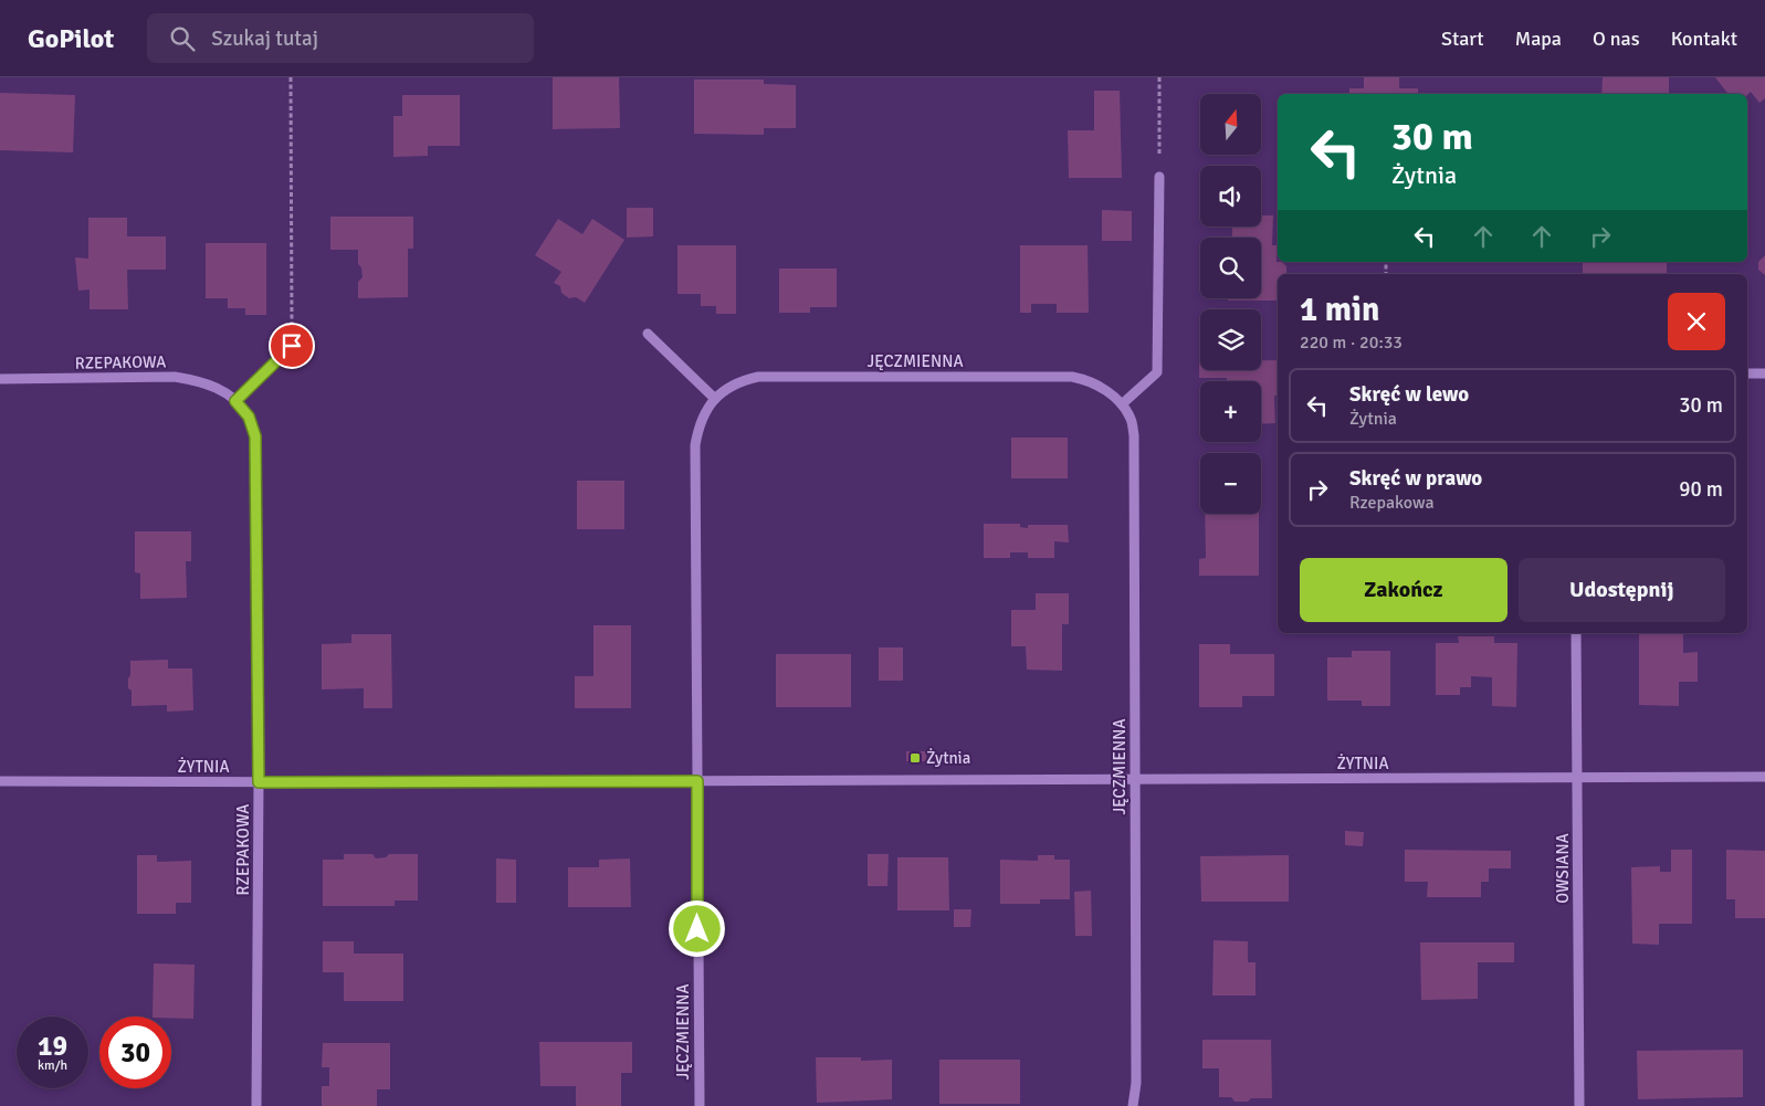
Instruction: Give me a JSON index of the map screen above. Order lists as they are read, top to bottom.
{
  "streets": {
    "street": [
      "JĘCZMIENNA",
      "RZEPAKOWA",
      "ŻYTNIA",
      "OWSIANA"
    ]
  },
  "crossings": [
    ["JĘCZMIENNA", "ŻYTNIA"],
    ["RZEPAKOWA", "ŻYTNIA"],
    ["ŻYTNIA", "OWSIANA"]
  ],
  "places": {
    "transit": ["Żytnia"]
  },
  "north": "top",
  "page": {
    "header": "GoPilot",
    "search": "Szukaj tutaj",
    "nav": [
      "Start",
      "Mapa",
      "O nas",
      "Kontakt"
    ],
    "map_buttons": ["+", "−"],
    "turn": ["30 m", "Żytnia"],
    "heading": ["1 min", "220 m · 20:33"],
    "list": [
      {
        "name": "Skręć w lewo",
        "note": "Żytnia",
        "value": "30 m"
      },
      {
        "name": "Skręć w prawo",
        "note": "Rzepakowa",
        "value": "90 m"
      }
    ],
    "buttons": ["Zakończ", "Udostępnij"],
    "speed": "19 km/h",
    "limit": "30"
  }
}
